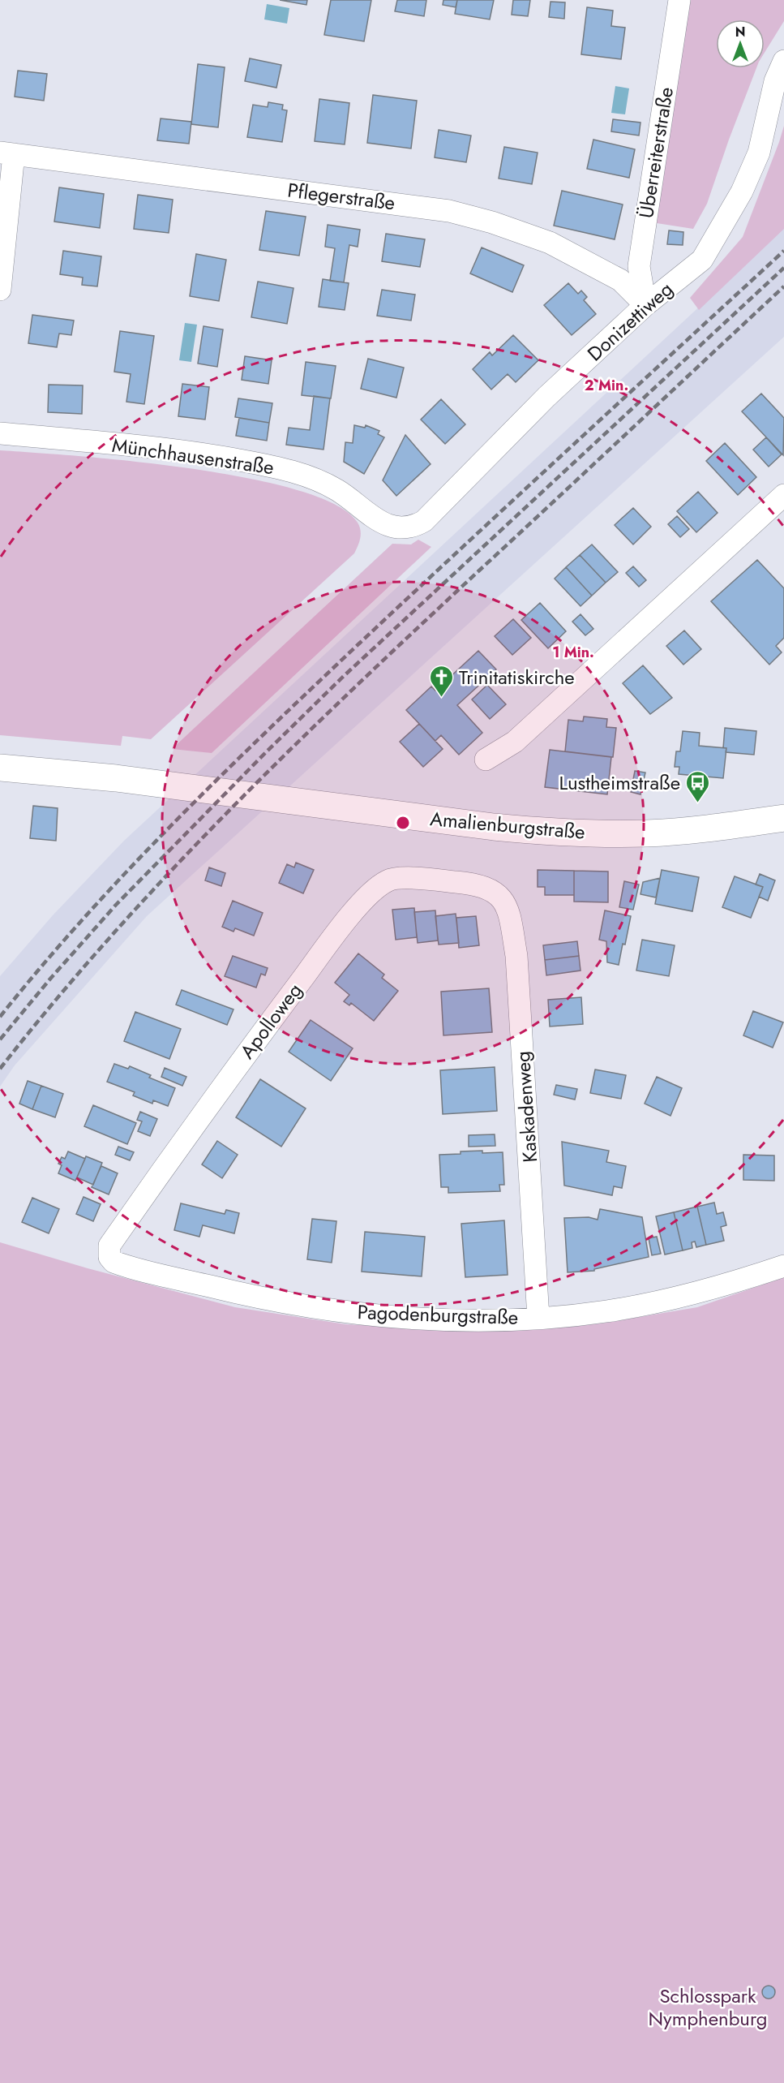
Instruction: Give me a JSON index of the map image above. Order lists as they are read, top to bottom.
{
  "streets": {
    "main road": ["Amalienburgstraße"],
    "street": [
      "Überreiterstraße",
      "Pflegerstraße",
      "Donizettiweg",
      "Münchhausenstraße",
      "Apolloweg",
      "Kaskadenweg",
      "Pagodenburgstraße"
    ]
  },
  "crossings": [
    ["Überreiterstraße", "Pflegerstraße"],
    ["Überreiterstraße", "Donizettiweg"],
    ["Pflegerstraße", "Donizettiweg"],
    ["Donizettiweg", "Münchhausenstraße"],
    ["Apolloweg", "Kaskadenweg"],
    ["Apolloweg", "Pagodenburgstraße"],
    ["Kaskadenweg", "Pagodenburgstraße"]
  ],
  "parks": ["Schlosspark Nymphenburg"],
  "places": {
    "church": ["Trinitatiskirche"],
    "bus stop": ["Lustheimstraße"]
  },
  "north": "top",
  "rings": ["2 Min.", "1 Min."]
}
